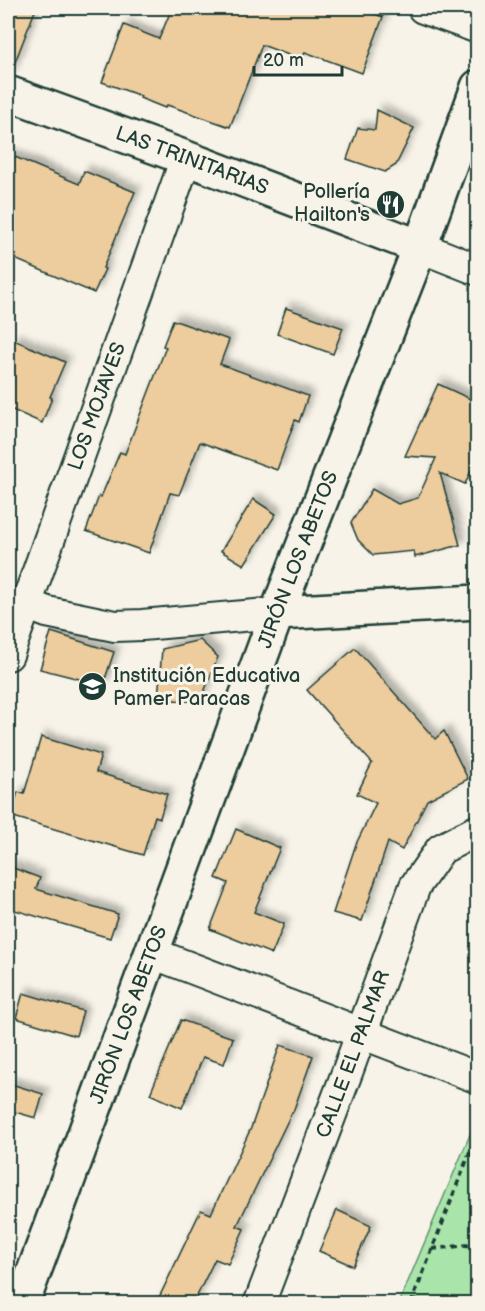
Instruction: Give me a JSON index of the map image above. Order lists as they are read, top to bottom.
{
  "streets": {
    "street": [
      "LAS TRINITARIAS",
      "LOS MOJAVES",
      "JIRÓN LOS ABETOS",
      "CALLE EL PALMAR"
    ]
  },
  "crossings": [
    ["LAS TRINITARIAS", "LOS MOJAVES"],
    ["LAS TRINITARIAS", "JIRÓN LOS ABETOS"]
  ],
  "places": {
    "restaurant": ["Pollería Hailton's"],
    "school or university": ["Institución Educativa Pamer Paracas"]
  },
  "scale_bar": "20 m"
}
